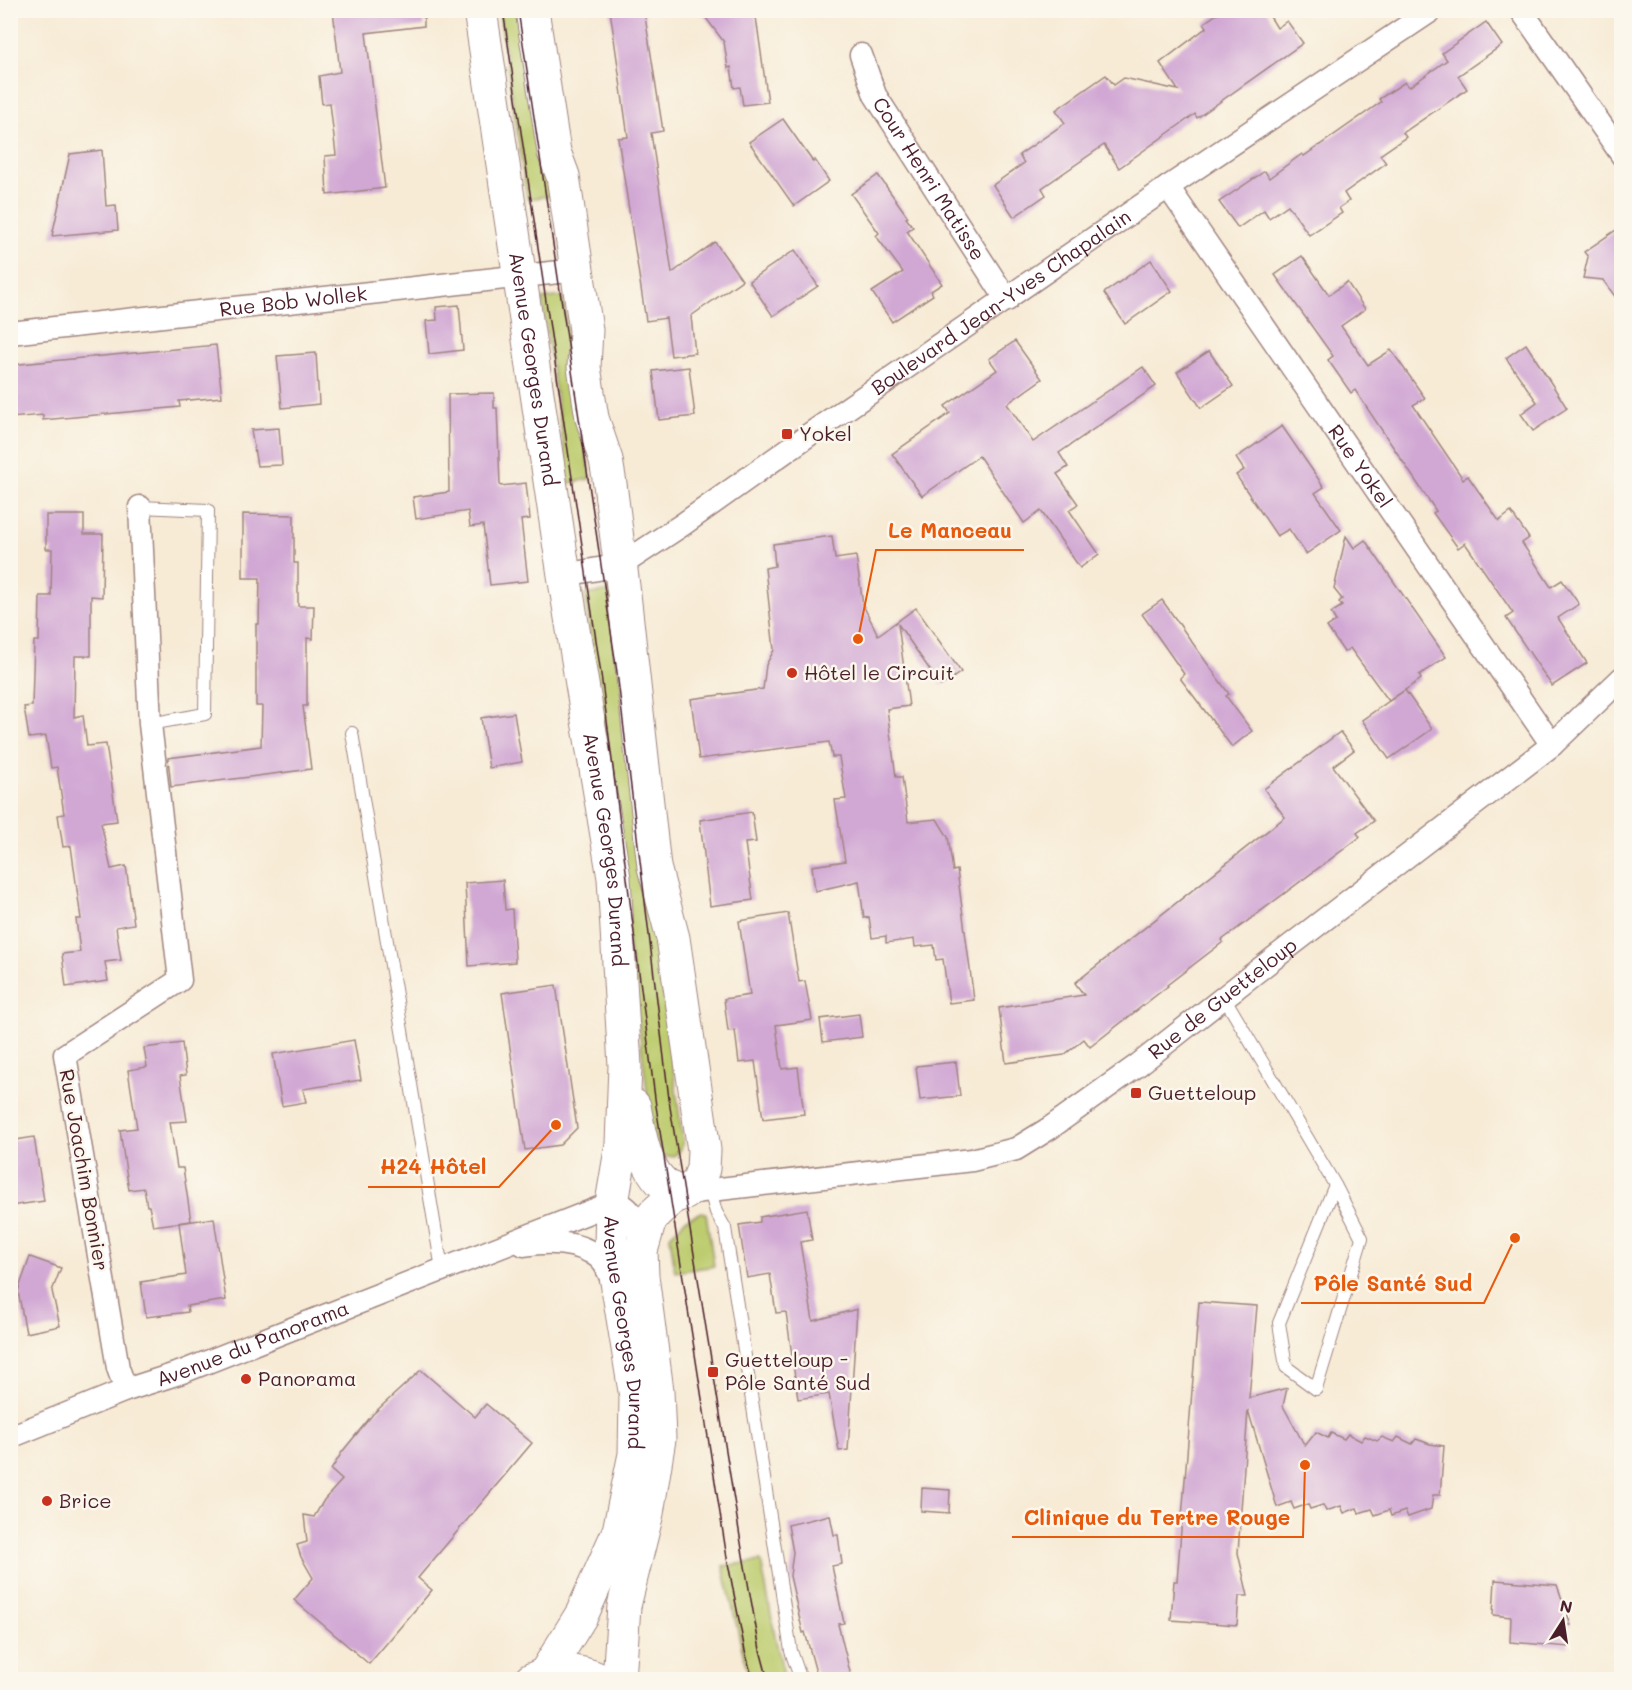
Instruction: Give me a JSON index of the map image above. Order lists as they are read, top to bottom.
{
  "streets": {
    "main road": ["Avenue Georges Durand"],
    "street": [
      "Cour Henri Matisse",
      "Rue Bob Wollek",
      "Boulevard Jean-Yves Chapalain",
      "Rue Yokel",
      "Rue de Guetteloup",
      "Rue Joachim Bonnier",
      "Avenue du Panorama"
    ]
  },
  "crossings": [
    ["Cour Henri Matisse", "Boulevard Jean-Yves Chapalain"],
    ["Rue Bob Wollek", "Avenue Georges Durand"],
    ["Boulevard Jean-Yves Chapalain", "Avenue Georges Durand"],
    ["Boulevard Jean-Yves Chapalain", "Rue Yokel"],
    ["Avenue Georges Durand", "Rue de Guetteloup"],
    ["Avenue Georges Durand", "Avenue du Panorama"],
    ["Rue Yokel", "Rue de Guetteloup"],
    ["Rue Joachim Bonnier", "Avenue du Panorama"]
  ],
  "places": {
    "transit": ["Yokel", "Guetteloup", "Guetteloup - Pôle Santé Sud"],
    "other": [
      "Le Manceau",
      "Hôtel le Circuit",
      "H24 Hôtel",
      "Pôle Santé Sud",
      "Panorama",
      "Clinique du Tertre Rouge",
      "Brice"
    ]
  },
  "north": "top"
}
